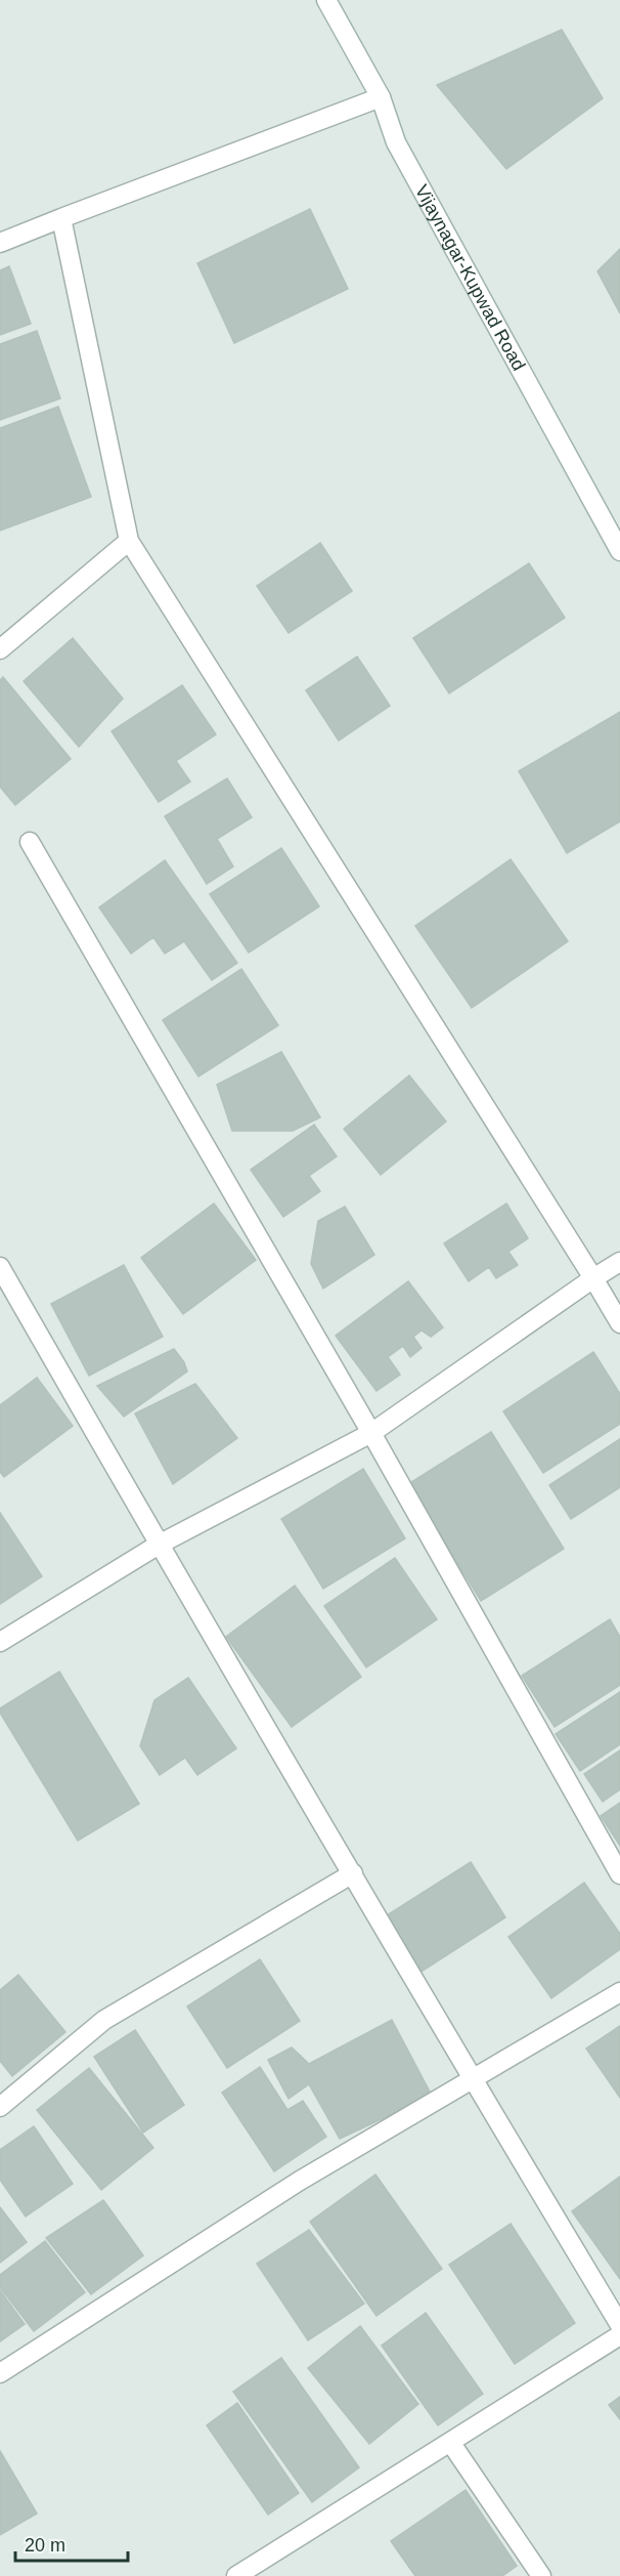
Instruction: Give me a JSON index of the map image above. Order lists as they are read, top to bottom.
{
  "streets": {
    "street": ["Vijaynagar-Kupwad Road"]
  },
  "scale_bar": "20 m"
}
